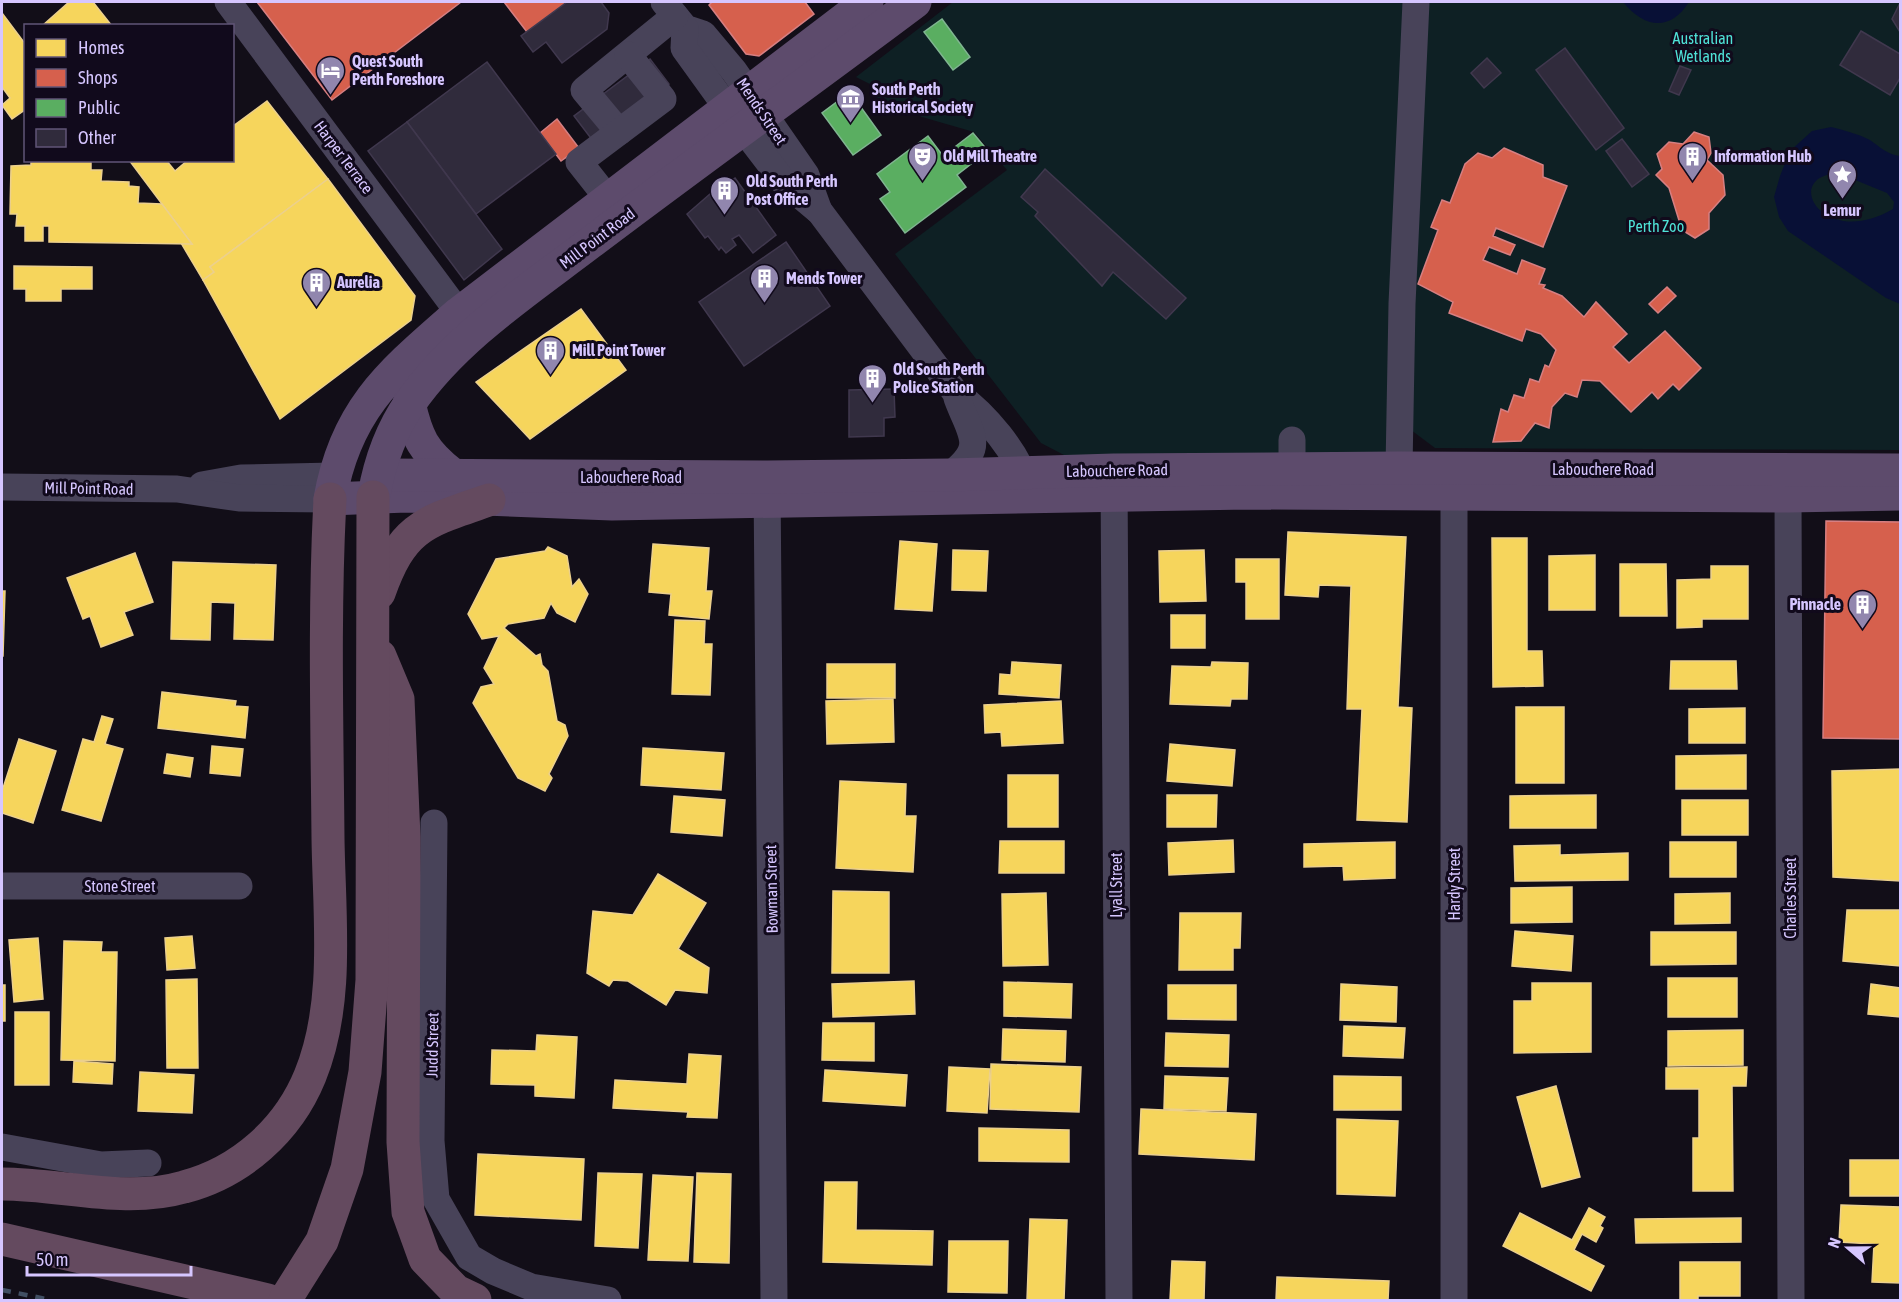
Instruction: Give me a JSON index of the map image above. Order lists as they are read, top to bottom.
{
  "streets": {
    "main road": ["Mill Point Road", "Labouchere Road"],
    "street": [
      "Mends Street",
      "Harper Terrace",
      "Hardy Street",
      "Lyall Street",
      "Stone Street",
      "Bowman Street",
      "Charles Street",
      "Judd Street"
    ]
  },
  "crossings": [
    ["Mends Street", "Mill Point Road"],
    ["Mends Street", "Labouchere Road"],
    ["Harper Terrace", "Mill Point Road"],
    ["Mill Point Road", "Labouchere Road"],
    ["Labouchere Road", "Hardy Street"],
    ["Labouchere Road", "Lyall Street"],
    ["Labouchere Road", "Bowman Street"],
    ["Labouchere Road", "Charles Street"]
  ],
  "parks": ["Australian Wetlands", "Perth Zoo"],
  "places": {
    "hotel": ["Quest South Perth Foreshore"],
    "museum": ["South Perth Historical Society"],
    "theatre": ["Old Mill Theatre"],
    "building": [
      "Information Hub",
      "Old South Perth Post Office",
      "Mends Tower",
      "Aurelia",
      "Mill Point Tower",
      "Old South Perth Police Station",
      "Pinnacle"
    ],
    "place": ["Lemur"]
  },
  "legend": [
    "Homes",
    "Shops",
    "Public",
    "Other"
  ],
  "scale_bar": "50 m",
  "north": "left"
}
